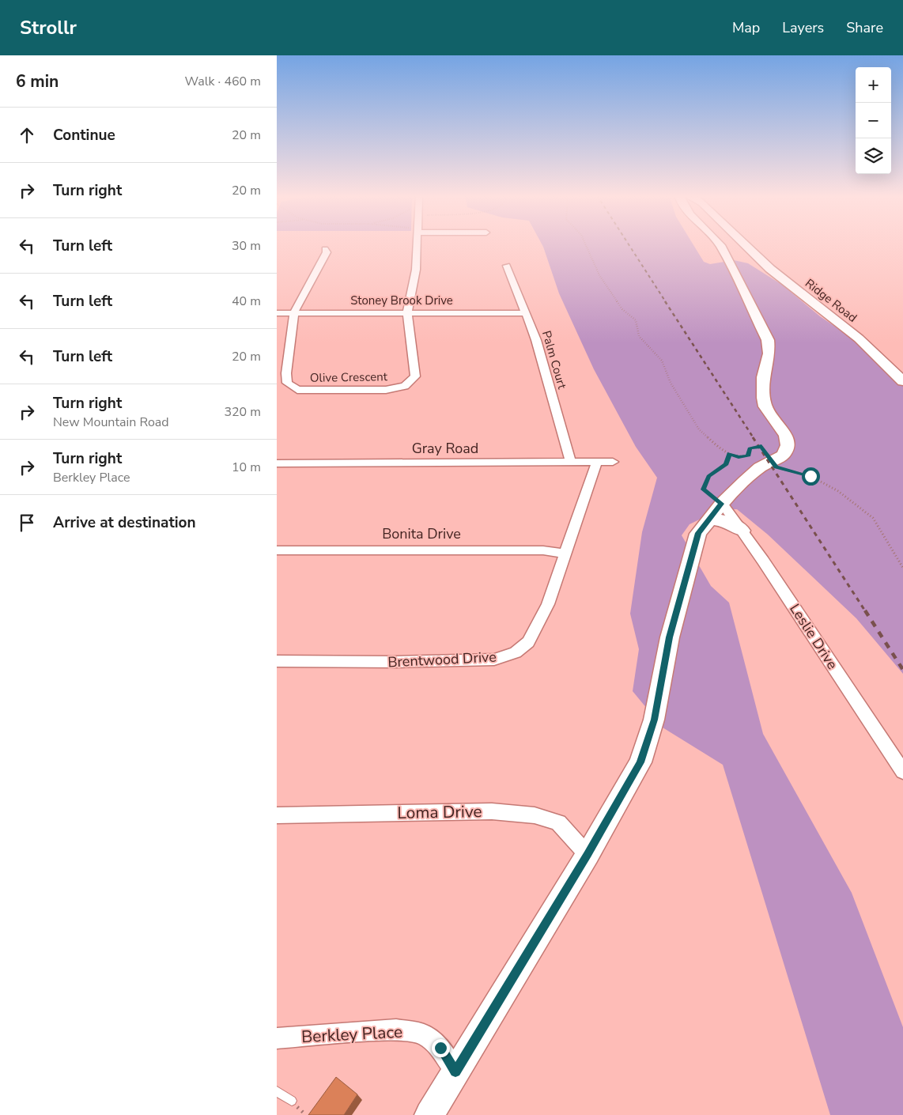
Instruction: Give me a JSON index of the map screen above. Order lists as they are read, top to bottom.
{
  "streets": {
    "main road": ["Ridge Road"],
    "street": [
      "Stoney Brook Drive",
      "Palm Court",
      "Olive Crescent",
      "Gray Road",
      "Bonita Drive",
      "Leslie Drive",
      "Brentwood Drive",
      "Loma Drive",
      "Berkley Place"
    ]
  },
  "crossings": [
    ["Stoney Brook Drive", "Palm Court"],
    ["Stoney Brook Drive", "Olive Crescent"],
    ["Palm Court", "Gray Road"],
    ["Gray Road", "Brentwood Drive"],
    ["Bonita Drive", "Brentwood Drive"]
  ],
  "page": {
    "header": "Strollr",
    "nav": ["Map", "Layers", "Share"],
    "heading": ["6 min", "Walk · 460 m"],
    "map_buttons": ["+", "−"],
    "list": [
      ["Continue", "20 m"],
      ["Turn right", "20 m"],
      ["Turn left", "30 m"],
      ["Turn left", "40 m"],
      ["Turn left", "20 m"],
      ["Turn right", "New Mountain Road", "320 m"],
      ["Turn right", "Berkley Place", "10 m"],
      "Arrive at destination"
    ]
  }
}
